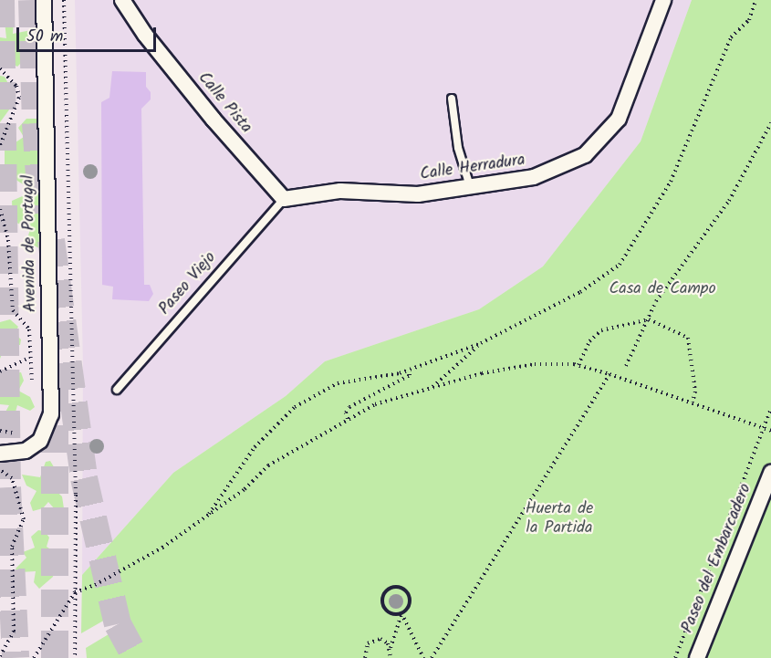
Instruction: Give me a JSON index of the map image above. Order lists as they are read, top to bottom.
{
  "streets": {
    "street": [
      "Calle Pista",
      "Calle Herradura",
      "Avenida de Portugal",
      "Paseo del Embarcadero"
    ],
    "lane": ["Paseo Viejo"]
  },
  "crossings": [
    ["Calle Pista", "Calle Herradura"],
    ["Calle Pista", "Paseo Viejo"],
    ["Calle Herradura", "Paseo Viejo"]
  ],
  "parks": ["Casa de Campo", "Huerta de la Partida"],
  "scale_bar": "50 m"
}
